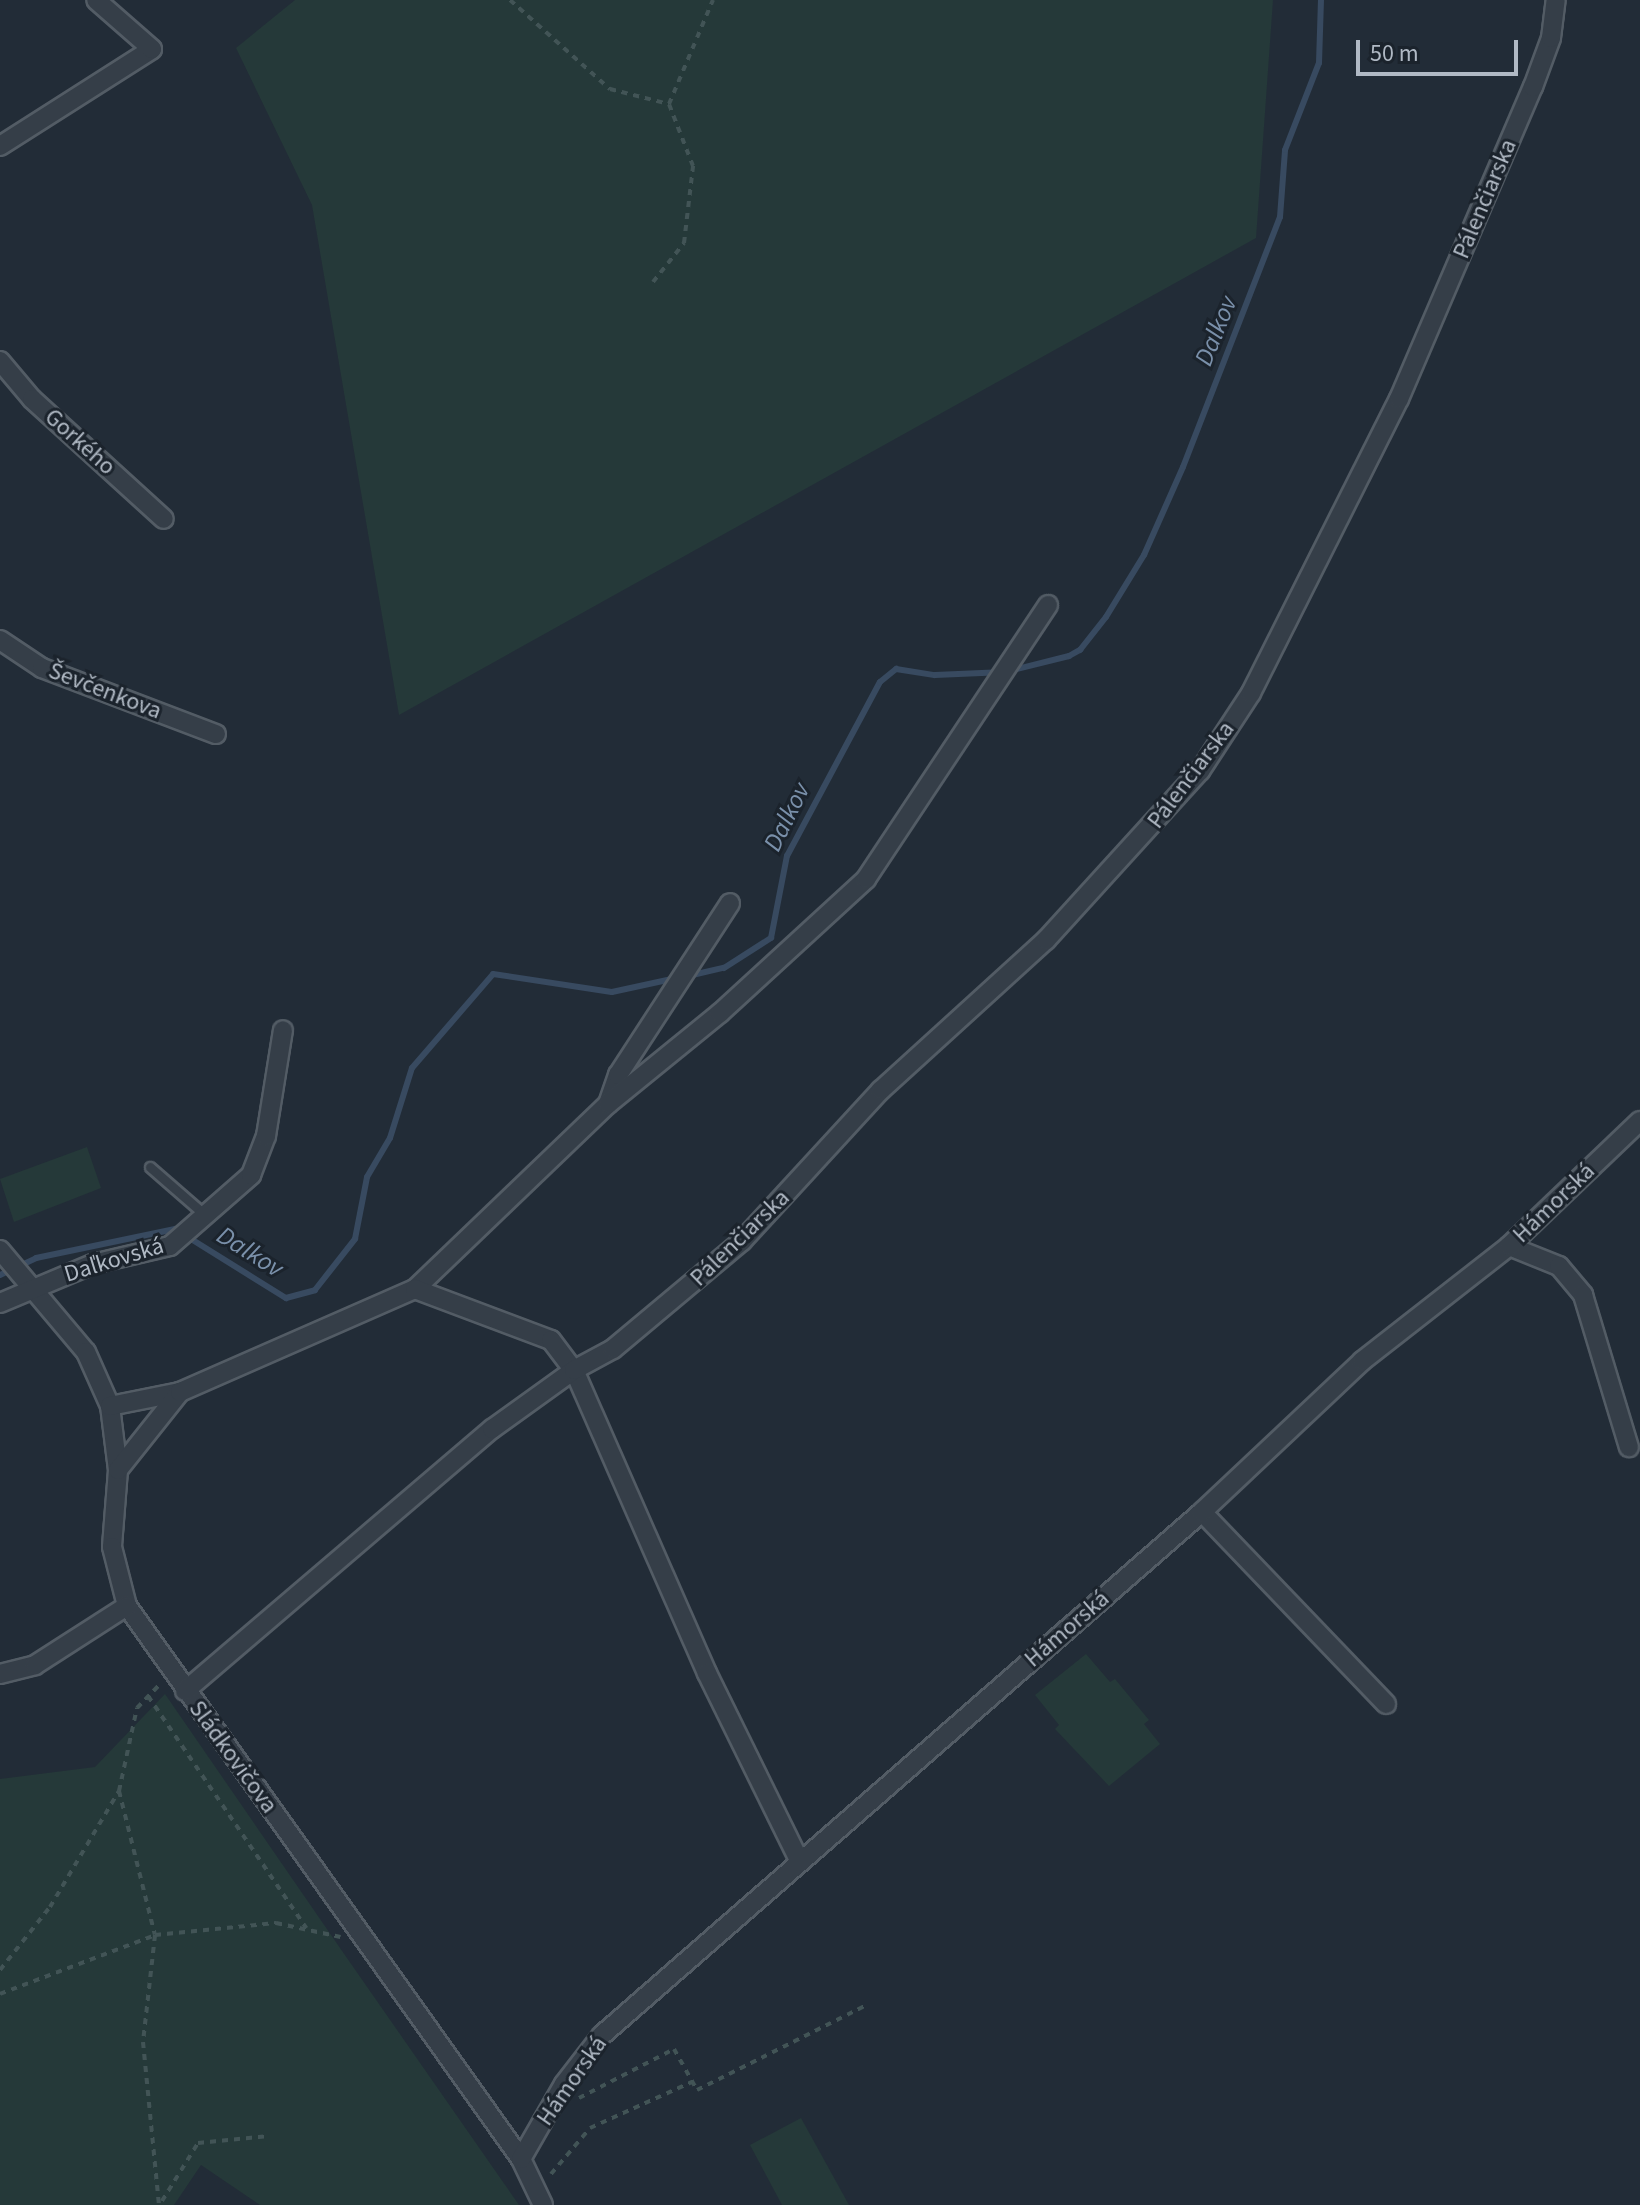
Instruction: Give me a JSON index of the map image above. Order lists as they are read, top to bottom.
{
  "streets": {
    "street": [
      "Pálenčiarska",
      "Gorkého",
      "Ševčenkova",
      "Hámorská",
      "Daľkovská",
      "Sládkovičova"
    ]
  },
  "crossings": [
    ["Pálenčiarska", "Sládkovičova"],
    ["Hámorská", "Sládkovičova"],
    ["Daľkovská", "Sládkovičova"]
  ],
  "water": ["Dalkov"],
  "scale_bar": "50 m"
}
